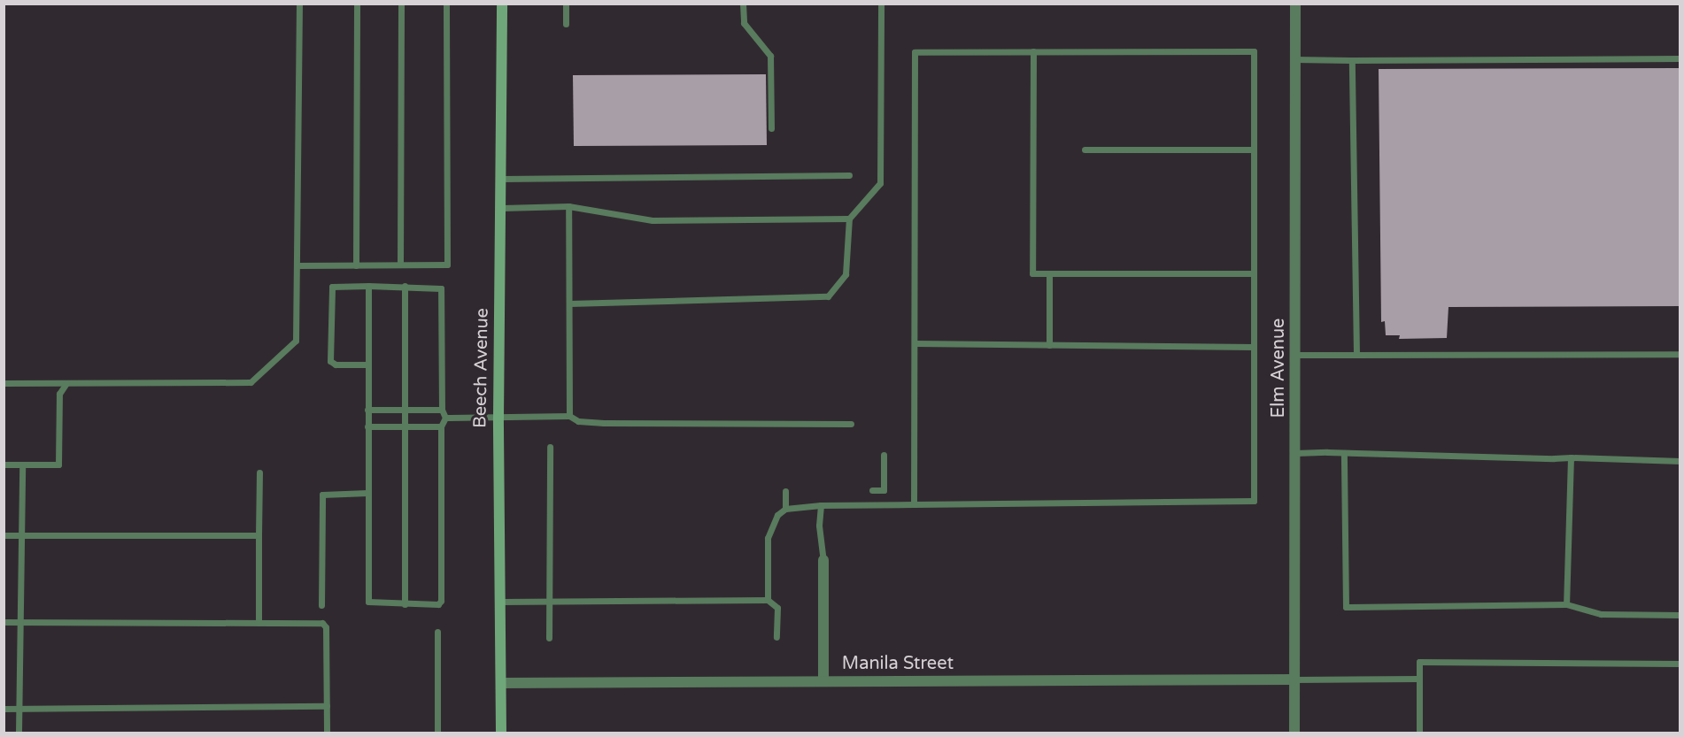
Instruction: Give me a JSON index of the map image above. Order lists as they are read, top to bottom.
{
  "streets": {
    "main road": ["Beech Avenue"],
    "street": ["Elm Avenue", "Manila Street"]
  },
  "crossings": [
    ["Beech Avenue", "Manila Street"],
    ["Elm Avenue", "Manila Street"]
  ]
}
